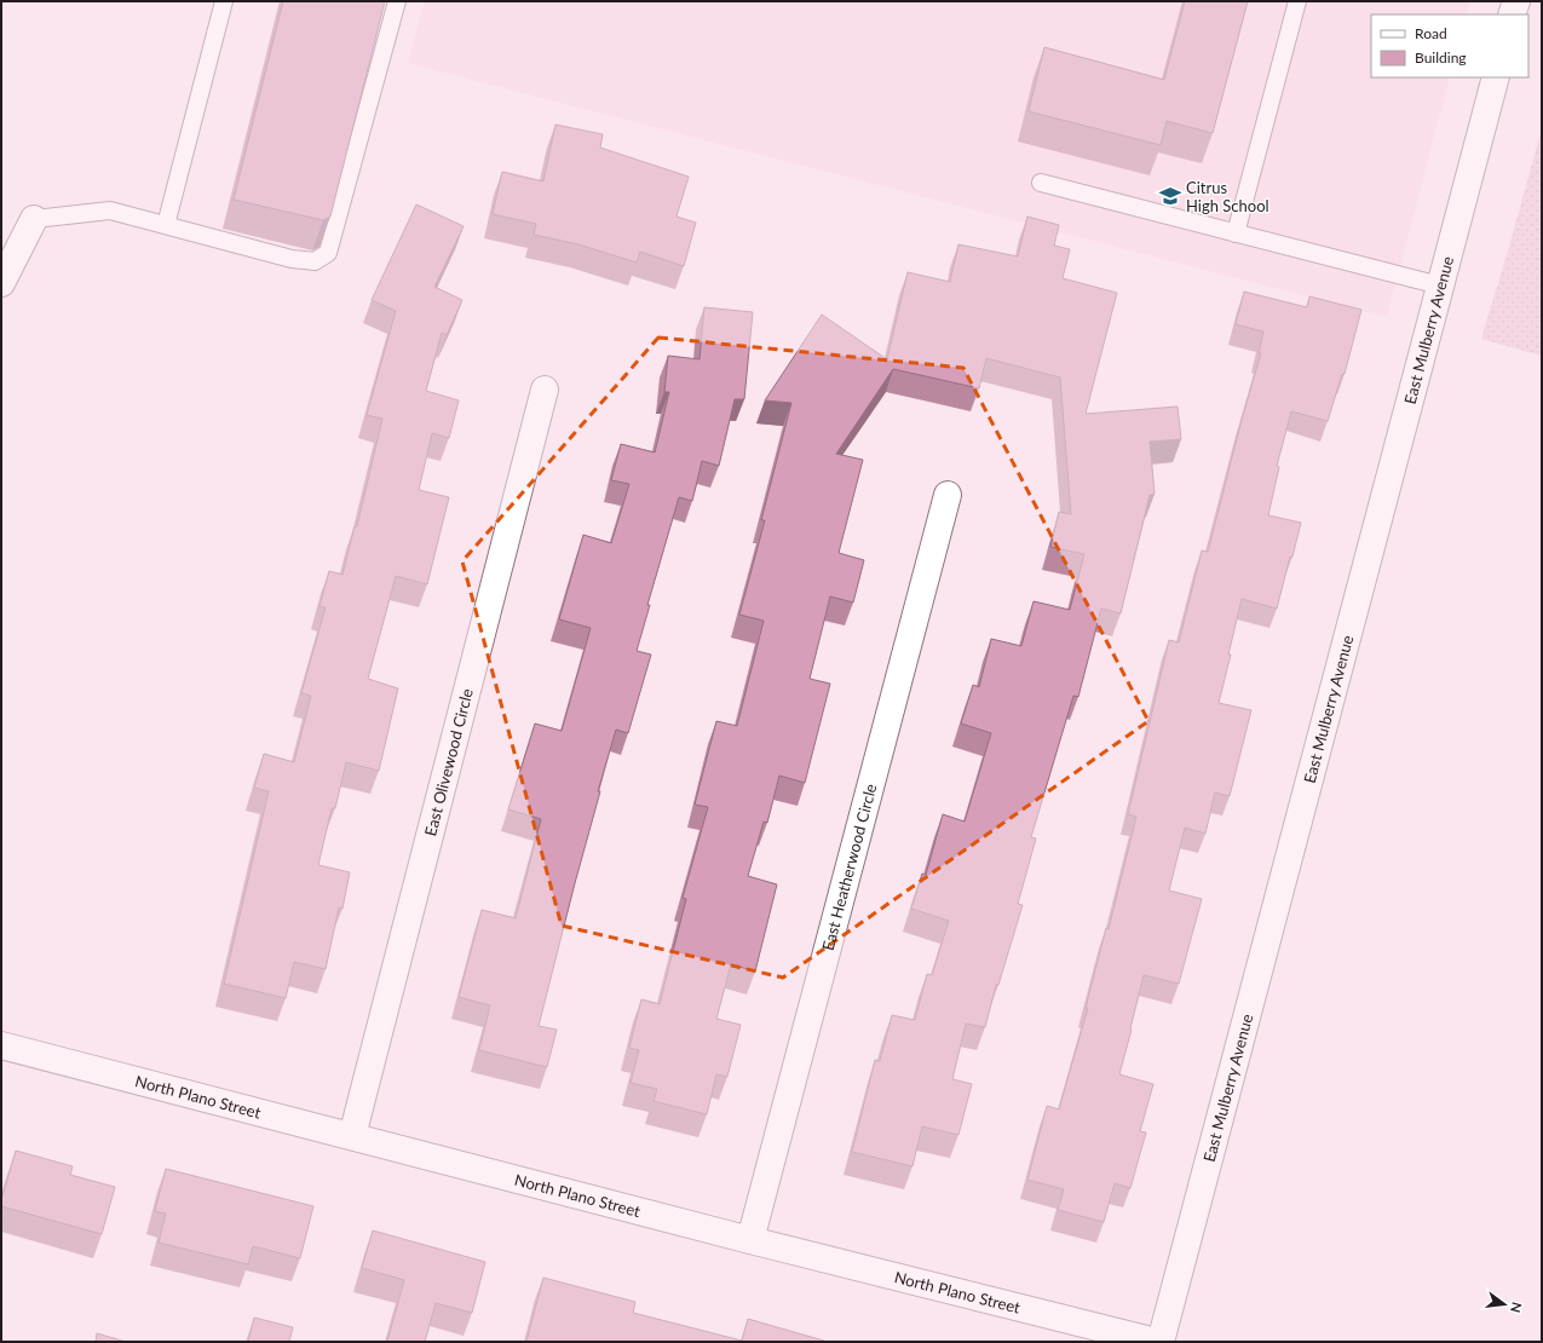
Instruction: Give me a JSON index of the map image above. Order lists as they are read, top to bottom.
{
  "streets": {
    "street": [
      "East Mulberry Avenue",
      "East Olivewood Circle",
      "East Heatherwood Circle",
      "North Plano Street"
    ]
  },
  "crossings": [
    ["East Olivewood Circle", "North Plano Street"],
    ["East Heatherwood Circle", "North Plano Street"]
  ],
  "places": {
    "school or university": ["Citrus High School"]
  },
  "legend": ["Road", "Building"],
  "north": "right"
}
